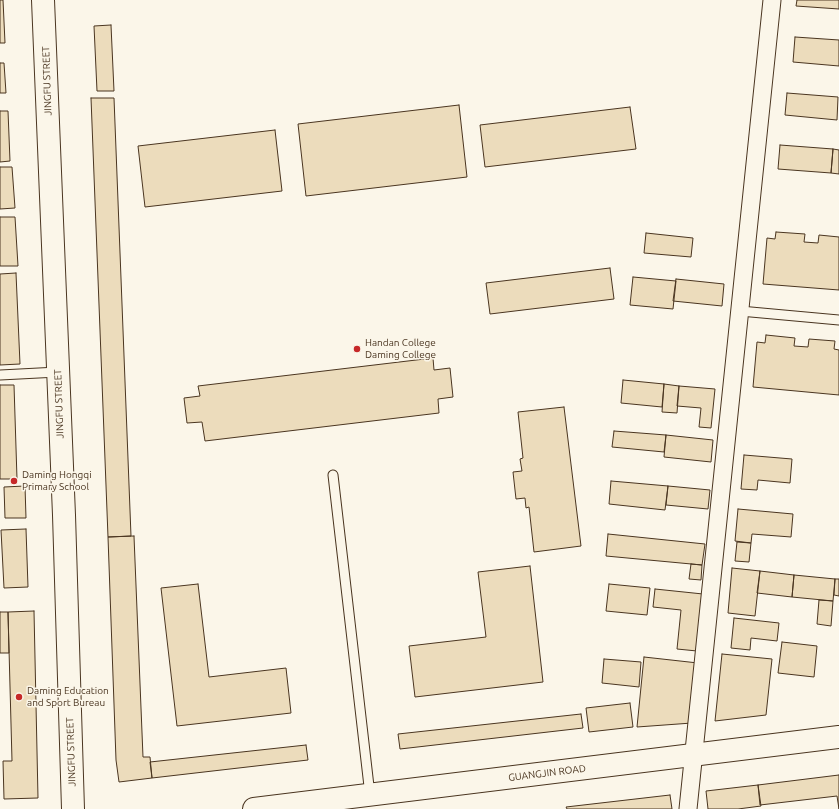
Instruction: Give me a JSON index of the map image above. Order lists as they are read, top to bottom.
{
  "streets": {
    "street": ["JINGFU STREET", "GUANGJIN ROAD"]
  },
  "places": ["Handan College Daming College", "Daming Hongqi Primary School", "Daming Education and Sport Bureau"]
}
